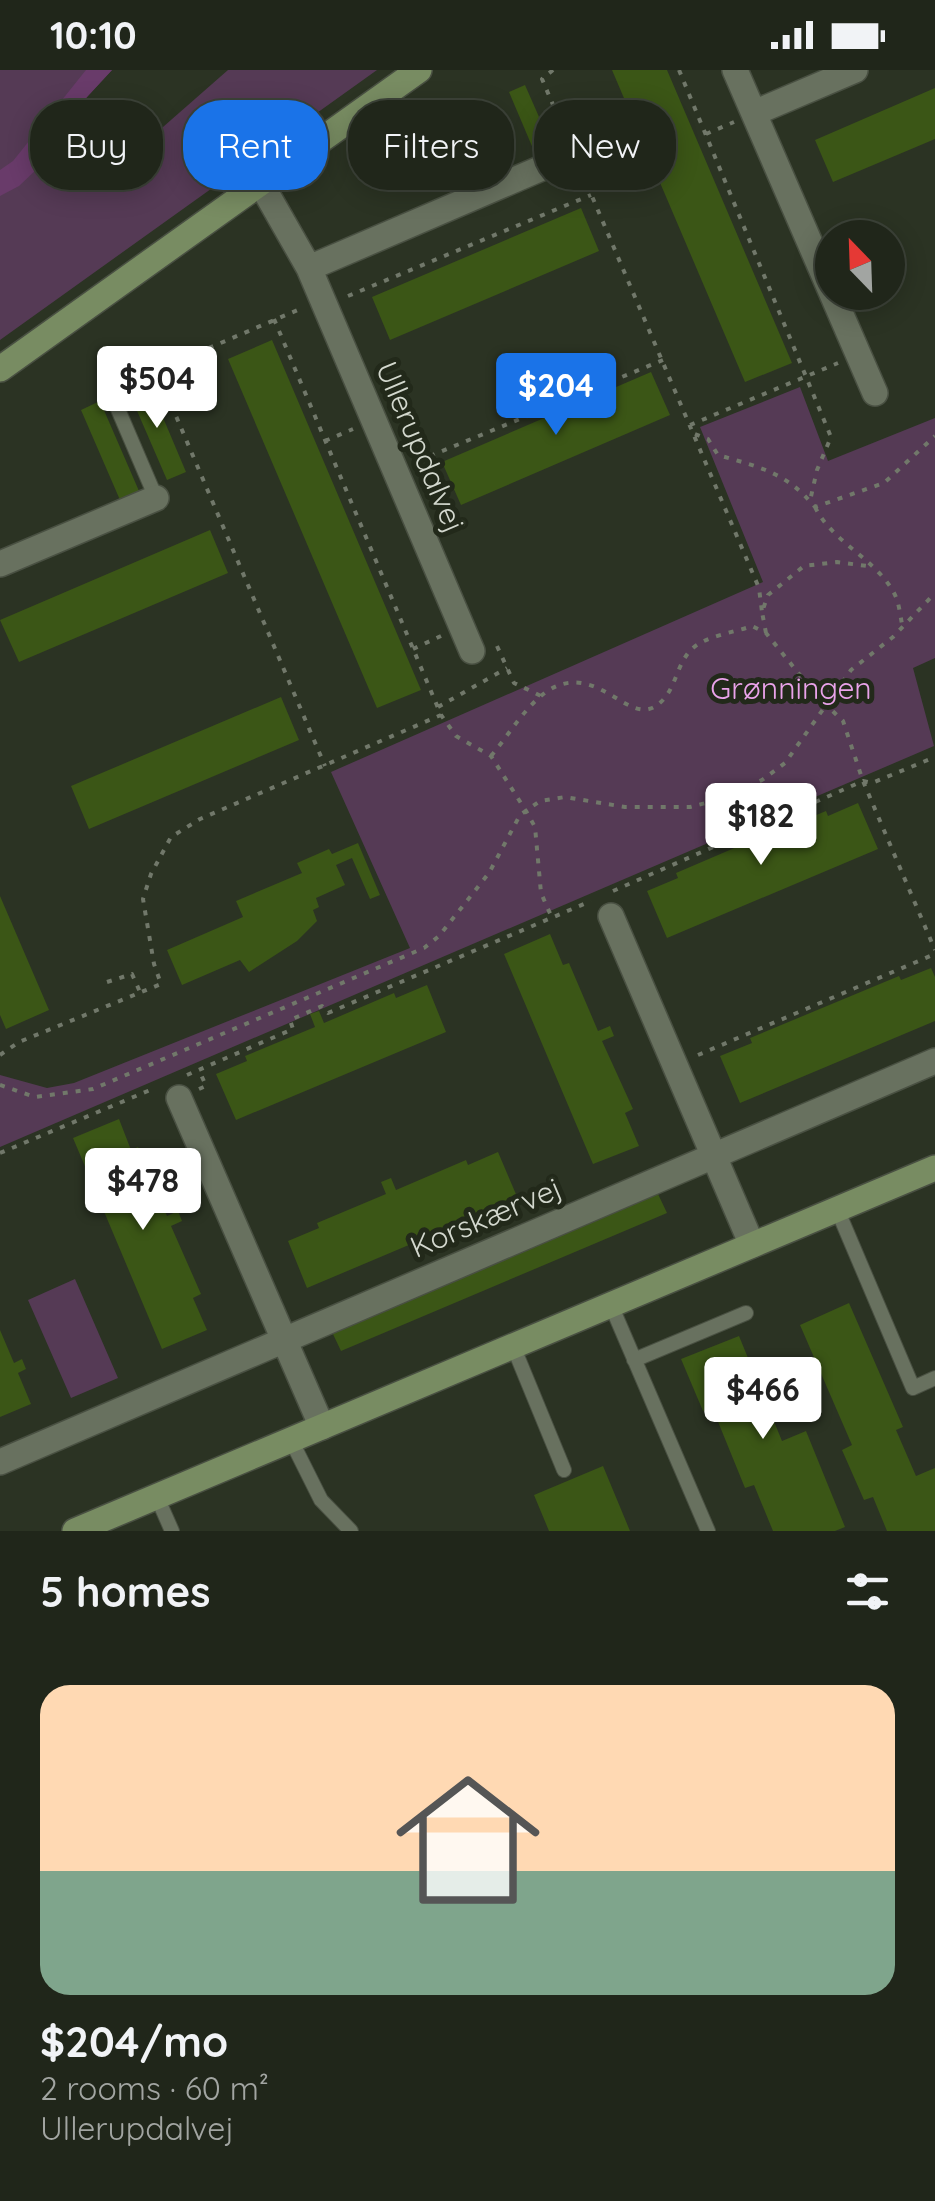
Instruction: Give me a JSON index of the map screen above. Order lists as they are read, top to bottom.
{
  "streets": {
    "street": ["Ullerupdalvej", "Korskærvej"]
  },
  "parks": ["Grønningen"],
  "north": "top left",
  "page": {
    "status": "10:10",
    "chip": [
      "Buy",
      "Rent",
      "Filters",
      "New"
    ],
    "price": [
      "$504",
      "$204",
      "$182",
      "$478",
      "$466"
    ],
    "heading": "5 homes",
    "list": [
      {
        "name": "$204/mo",
        "note": "2 rooms · 60 m² · Ullerupdalvej"
      }
    ]
  }
}
